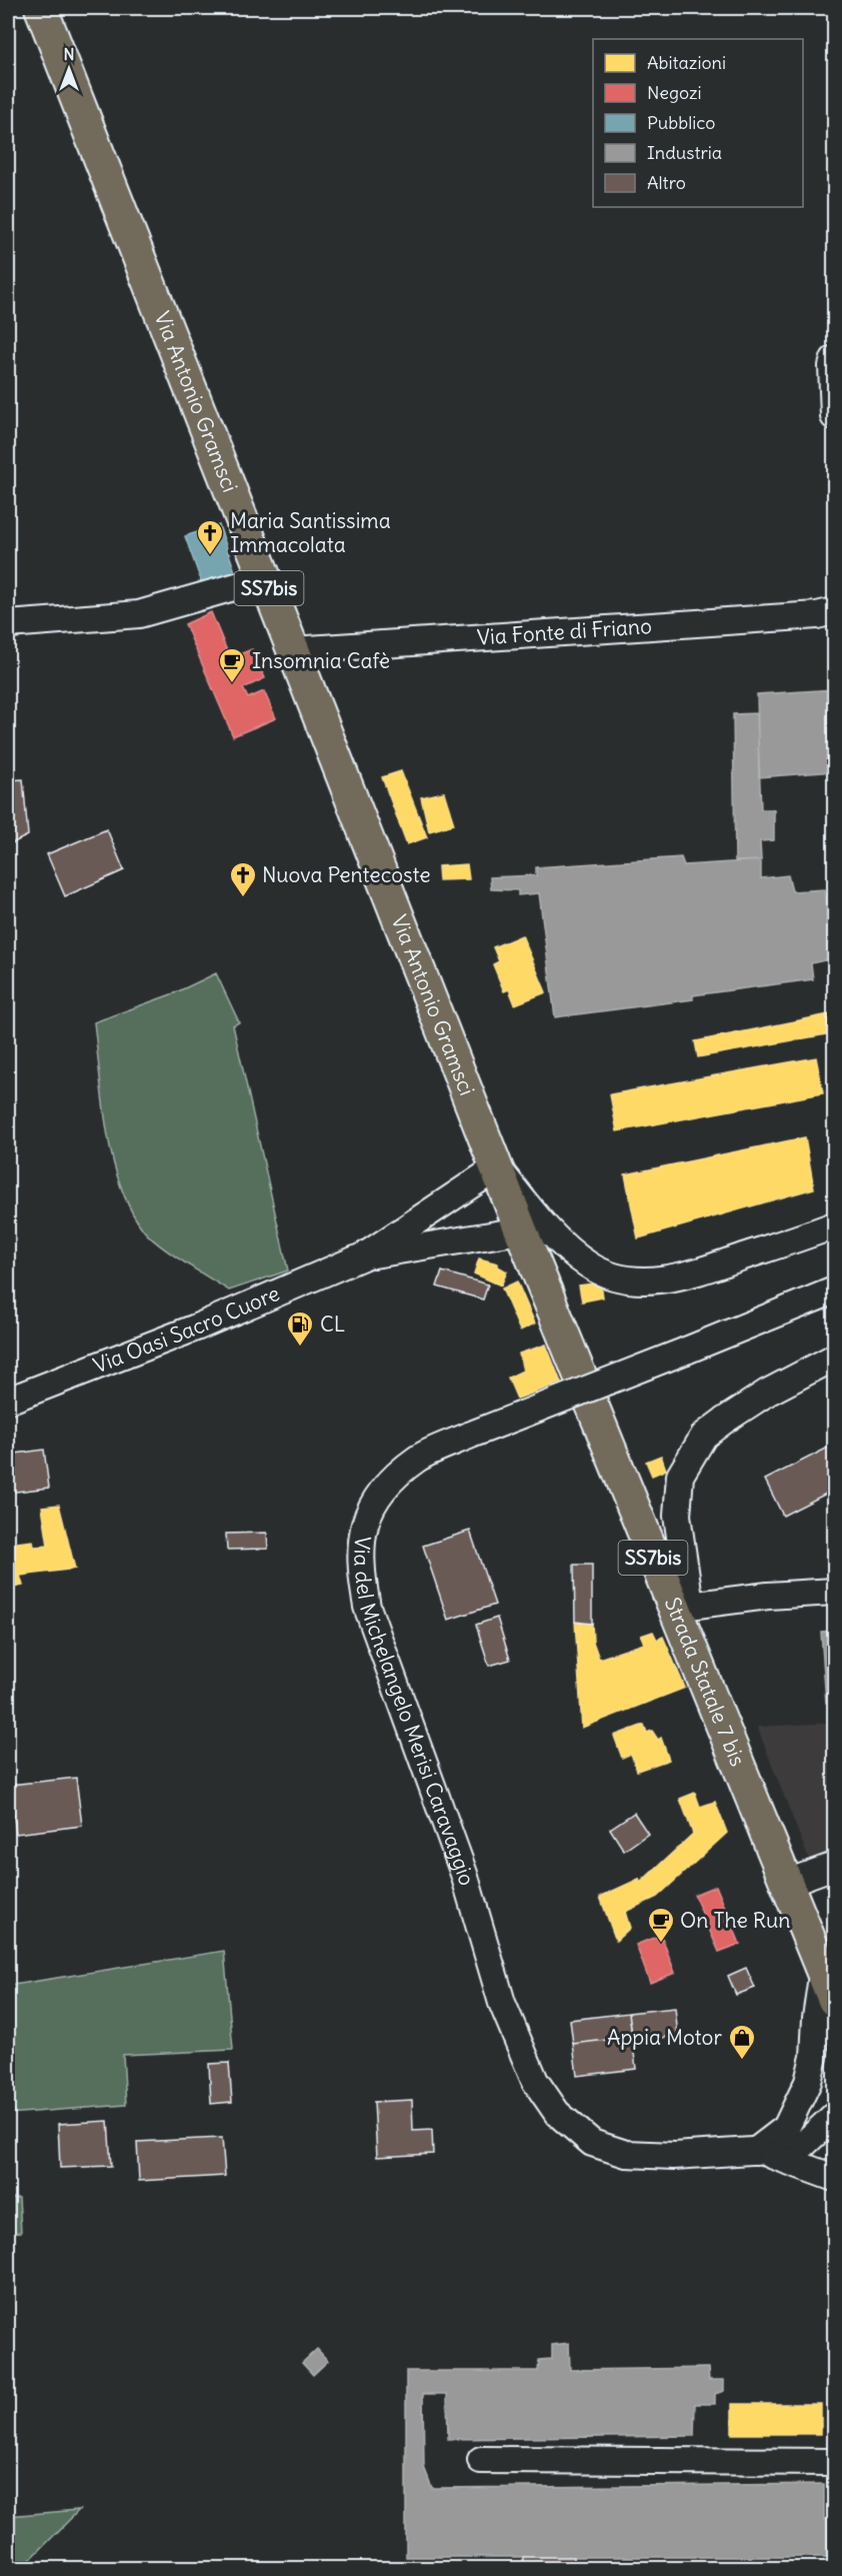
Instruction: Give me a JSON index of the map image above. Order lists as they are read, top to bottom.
{
  "streets": {
    "main road": ["Via Antonio Gramsci", "SS7bis", "Strada Statale 7 bis"],
    "street": ["Via Fonte di Friano", "Via Oasi Sacro Cuore", "Via del Michelangelo Merisi Caravaggio"]
  },
  "crossings": [
    ["Via Antonio Gramsci", "Via Fonte di Friano"],
    ["Via Antonio Gramsci", "Via Oasi Sacro Cuore"],
    ["Via Antonio Gramsci", "Strada Statale 7 bis"],
    ["Via Oasi Sacro Cuore", "Strada Statale 7 bis"]
  ],
  "places": {
    "church": ["Maria Santissima Immacolata", "Nuova Pentecoste"],
    "cafe": ["Insomnia Cafè", "On The Run"],
    "fuel station": ["CL"],
    "shop": ["Appia Motor"]
  },
  "legend": [
    "Abitazioni",
    "Negozi",
    "Pubblico",
    "Industria",
    "Altro"
  ],
  "north": "top"
}
